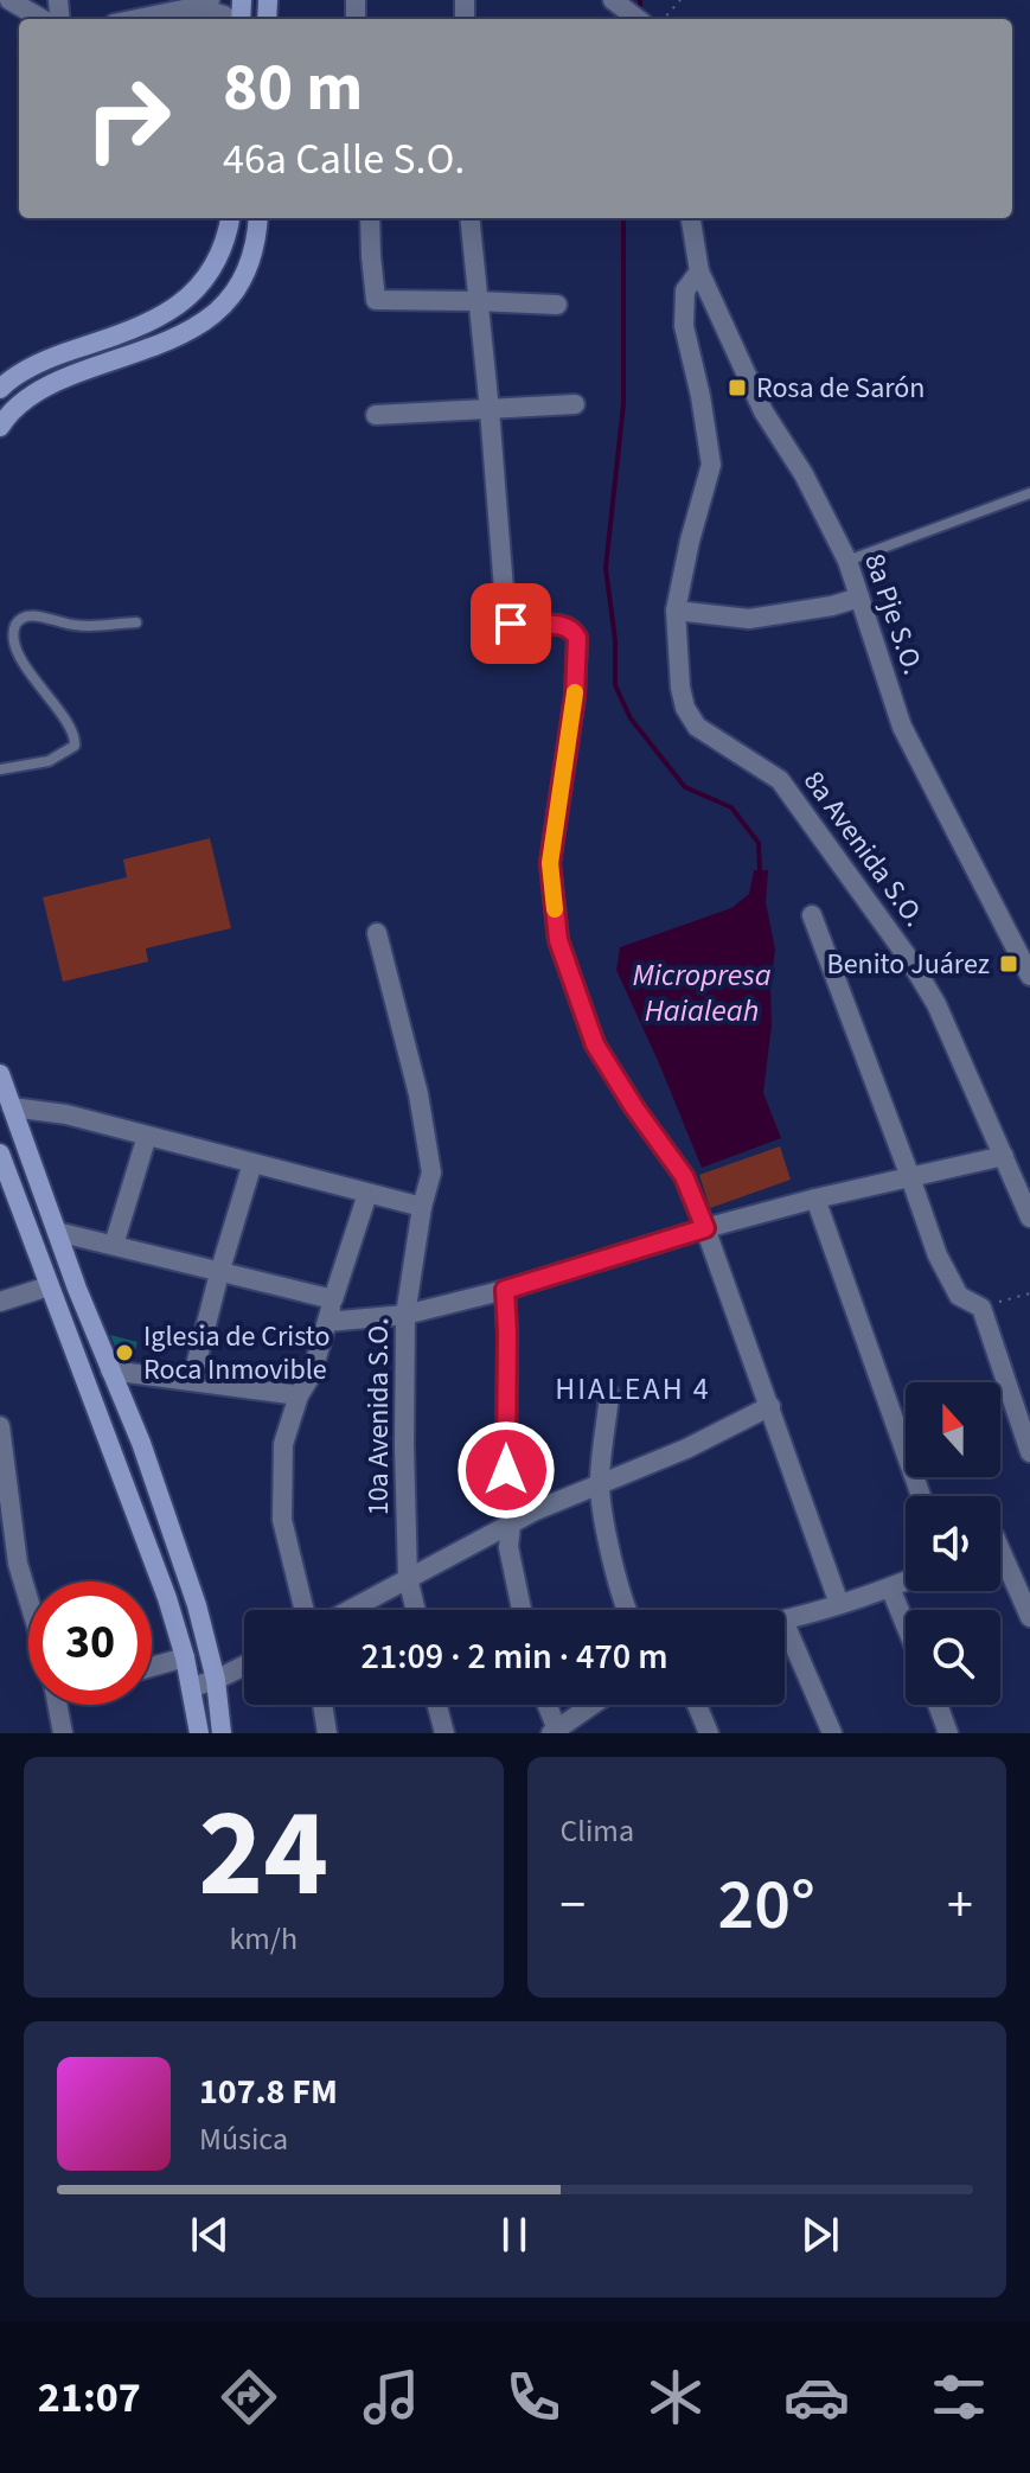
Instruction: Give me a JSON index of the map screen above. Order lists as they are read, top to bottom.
{
  "streets": {
    "street": ["8a Pje S.O.", "8a Avenida S.O.", "10a Avenida S.O."]
  },
  "crossings": [
    ["8a Pje S.O.", "8a Avenida S.O."]
  ],
  "districts": ["HIALEAH 4"],
  "water": ["Micropresa Haialeah"],
  "places": {
    "transit": ["Rosa de Sarón", "Benito Juárez"],
    "other": ["Iglesia de Cristo Roca Inmovible"]
  },
  "north": "top",
  "page": {
    "turn": ["80 m", "46a Calle S.O."],
    "limit": "30",
    "trip": "21:09 · 2 min · 470 m",
    "tile": [
      ["24", "km/h"],
      "Clima"
    ],
    "heat": ["−", "20°", "+"],
    "song": ["107.8 FM", "Música"],
    "tabs": "21:07"
  }
}
